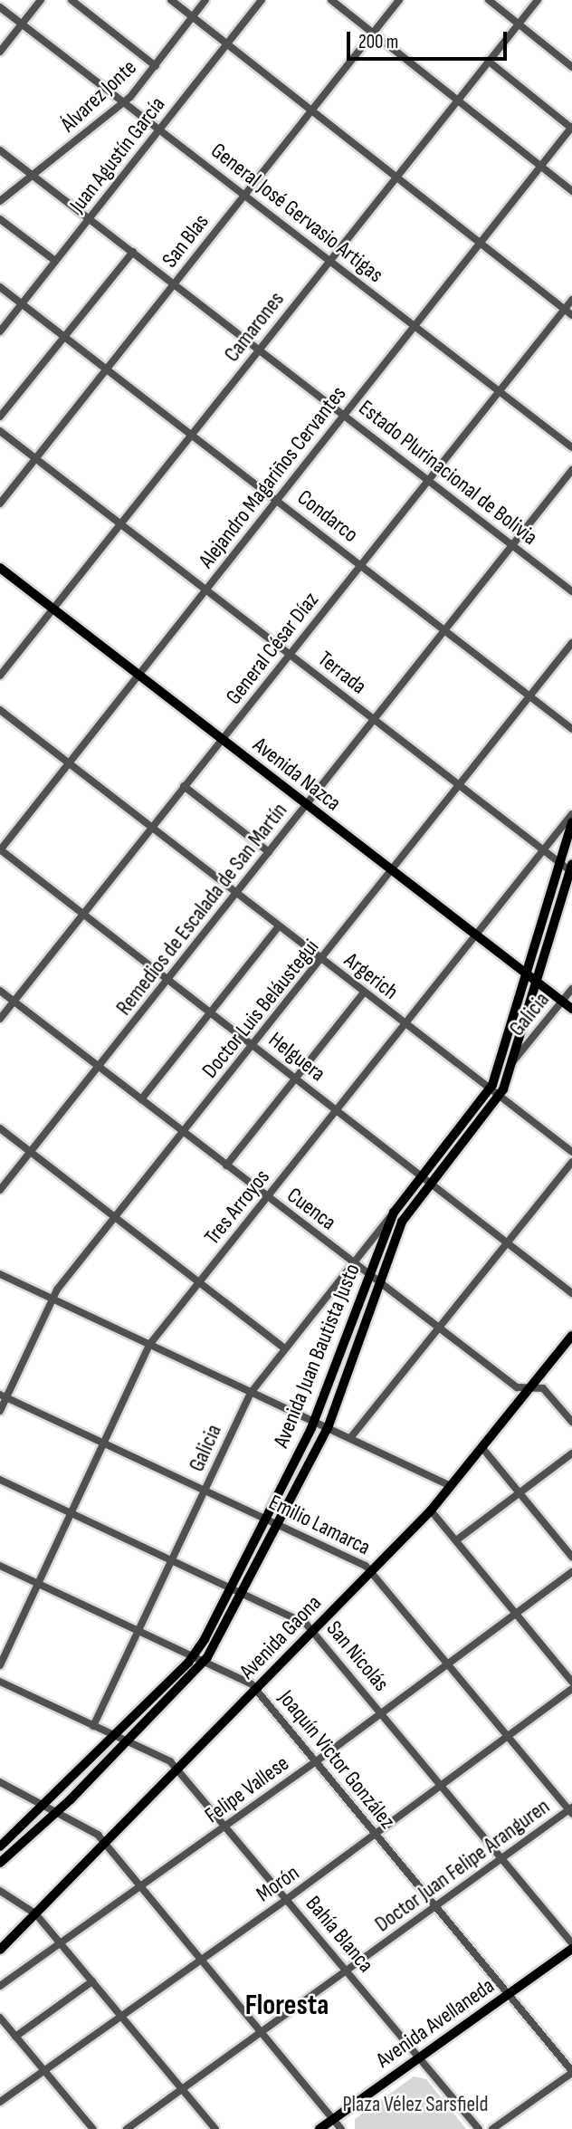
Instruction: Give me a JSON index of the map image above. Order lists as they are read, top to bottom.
{
  "streets": {
    "main road": [
      "Avenida Nazca",
      "Avenida Juan Bautista Justo",
      "Avenida Gaona",
      "Avenida Avellaneda"
    ],
    "street": [
      "Álvarez Jonte",
      "Juan Agustín García",
      "General José Gervasio Artigas",
      "San Blas",
      "Camarones",
      "Estado Plurinacional de Bolivia",
      "Alejandro Magariños Cervantes",
      "Condarco",
      "General César Díaz",
      "Terrada",
      "Remedios de Escalada de San Martín",
      "Argerich",
      "Doctor Luis Beláustegui",
      "Galicia",
      "Helguera",
      "Tres Arroyos",
      "Cuenca",
      "Emilio Lamarca",
      "San Nicolás",
      "Joaquín Victor González",
      "Felipe Vallese",
      "Doctor Juan Felipe Aranguren",
      "Morón",
      "Bahía Blanca"
    ]
  },
  "crossings": [
    ["Álvarez Jonte", "General José Gervasio Artigas"],
    ["Álvarez Jonte", "Estado Plurinacional de Bolivia"],
    ["Juan Agustín García", "General José Gervasio Artigas"],
    ["Juan Agustín García", "Estado Plurinacional de Bolivia"],
    ["Juan Agustín García", "Condarco"],
    ["General José Gervasio Artigas", "San Blas"],
    ["General José Gervasio Artigas", "Camarones"],
    ["General José Gervasio Artigas", "Alejandro Magariños Cervantes"],
    ["General José Gervasio Artigas", "General César Díaz"],
    ["San Blas", "Estado Plurinacional de Bolivia"],
    ["San Blas", "Condarco"],
    ["San Blas", "Terrada"],
    ["Camarones", "Estado Plurinacional de Bolivia"],
    ["Camarones", "Condarco"],
    ["Camarones", "Terrada"],
    ["Camarones", "Avenida Nazca"],
    ["Estado Plurinacional de Bolivia", "Alejandro Magariños Cervantes"],
    ["Estado Plurinacional de Bolivia", "General César Díaz"],
    ["Estado Plurinacional de Bolivia", "Remedios de Escalada de San Martín"],
    ["Alejandro Magariños Cervantes", "Condarco"],
    ["Alejandro Magariños Cervantes", "Terrada"],
    ["Alejandro Magariños Cervantes", "Avenida Nazca"],
    ["Alejandro Magariños Cervantes", "Argerich"],
    ["Alejandro Magariños Cervantes", "Helguera"],
    ["Condarco", "General César Díaz"],
    ["Condarco", "Remedios de Escalada de San Martín"],
    ["Condarco", "Doctor Luis Beláustegui"],
    ["General César Díaz", "Terrada"],
    ["General César Díaz", "Avenida Nazca"],
    ["General César Díaz", "Argerich"],
    ["General César Díaz", "Helguera"],
    ["General César Díaz", "Cuenca"],
    ["Terrada", "Remedios de Escalada de San Martín"],
    ["Terrada", "Doctor Luis Beláustegui"],
    ["Terrada", "Tres Arroyos"],
    ["Terrada", "Avenida Juan Bautista Justo"],
    ["Avenida Nazca", "Remedios de Escalada de San Martín"],
    ["Avenida Nazca", "Doctor Luis Beláustegui"],
    ["Avenida Nazca", "Galicia"],
    ["Avenida Nazca", "Tres Arroyos"],
    ["Avenida Nazca", "Avenida Juan Bautista Justo"],
    ["Remedios de Escalada de San Martín", "Argerich"],
    ["Remedios de Escalada de San Martín", "Helguera"],
    ["Remedios de Escalada de San Martín", "Cuenca"],
    ["Argerich", "Doctor Luis Beláustegui"],
    ["Argerich", "Tres Arroyos"],
    ["Argerich", "Avenida Juan Bautista Justo"],
    ["Doctor Luis Beláustegui", "Helguera"],
    ["Doctor Luis Beláustegui", "Cuenca"],
    ["Doctor Luis Beláustegui", "Emilio Lamarca"],
    ["Galicia", "Cuenca"],
    ["Galicia", "Avenida Juan Bautista Justo"],
    ["Galicia", "Emilio Lamarca"],
    ["Galicia", "San Nicolás"],
    ["Galicia", "Joaquín Victor González"],
    ["Galicia", "Bahía Blanca"],
    ["Helguera", "Tres Arroyos"],
    ["Helguera", "Avenida Juan Bautista Justo"],
    ["Tres Arroyos", "Cuenca"],
    ["Tres Arroyos", "Emilio Lamarca"],
    ["Tres Arroyos", "San Nicolás"],
    ["Tres Arroyos", "Joaquín Victor González"],
    ["Cuenca", "Avenida Juan Bautista Justo"],
    ["Cuenca", "Avenida Gaona"],
    ["Avenida Juan Bautista Justo", "Emilio Lamarca"],
    ["Avenida Juan Bautista Justo", "San Nicolás"],
    ["Avenida Juan Bautista Justo", "Joaquín Victor González"],
    ["Avenida Juan Bautista Justo", "Bahía Blanca"],
    ["Emilio Lamarca", "Avenida Gaona"],
    ["Emilio Lamarca", "Felipe Vallese"],
    ["Emilio Lamarca", "Doctor Juan Felipe Aranguren"],
    ["Emilio Lamarca", "Morón"],
    ["Avenida Gaona", "San Nicolás"],
    ["Avenida Gaona", "Joaquín Victor González"],
    ["Avenida Gaona", "Bahía Blanca"],
    ["San Nicolás", "Felipe Vallese"],
    ["San Nicolás", "Doctor Juan Felipe Aranguren"],
    ["San Nicolás", "Morón"],
    ["Joaquín Victor González", "Felipe Vallese"],
    ["Joaquín Victor González", "Doctor Juan Felipe Aranguren"],
    ["Joaquín Victor González", "Morón"],
    ["Joaquín Victor González", "Avenida Avellaneda"],
    ["Felipe Vallese", "Bahía Blanca"],
    ["Doctor Juan Felipe Aranguren", "Bahía Blanca"],
    ["Morón", "Bahía Blanca"],
    ["Bahía Blanca", "Avenida Avellaneda"]
  ],
  "districts": ["Floresta"],
  "parks": ["Plaza Vélez Sarsfield"],
  "scale_bar": "200 m"
}
